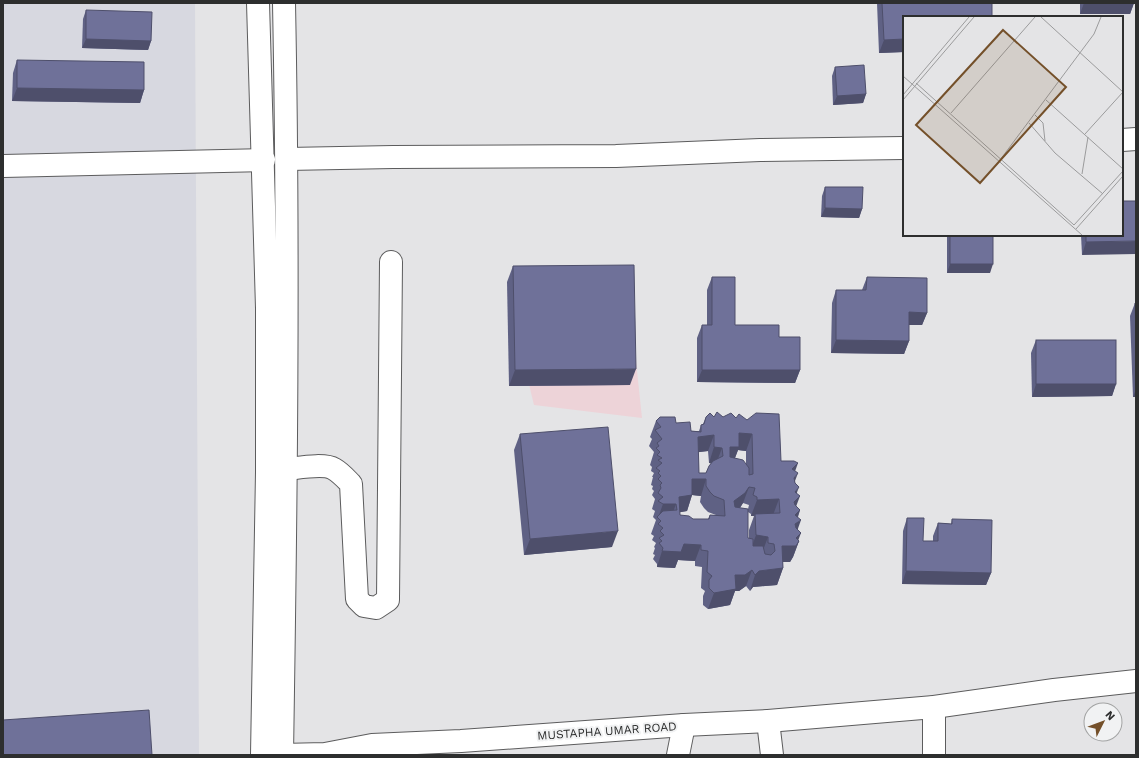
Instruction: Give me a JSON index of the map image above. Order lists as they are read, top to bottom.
{
  "streets": {
    "street": ["MUSTAPHA UMAR ROAD"]
  },
  "north": "top right"
}
